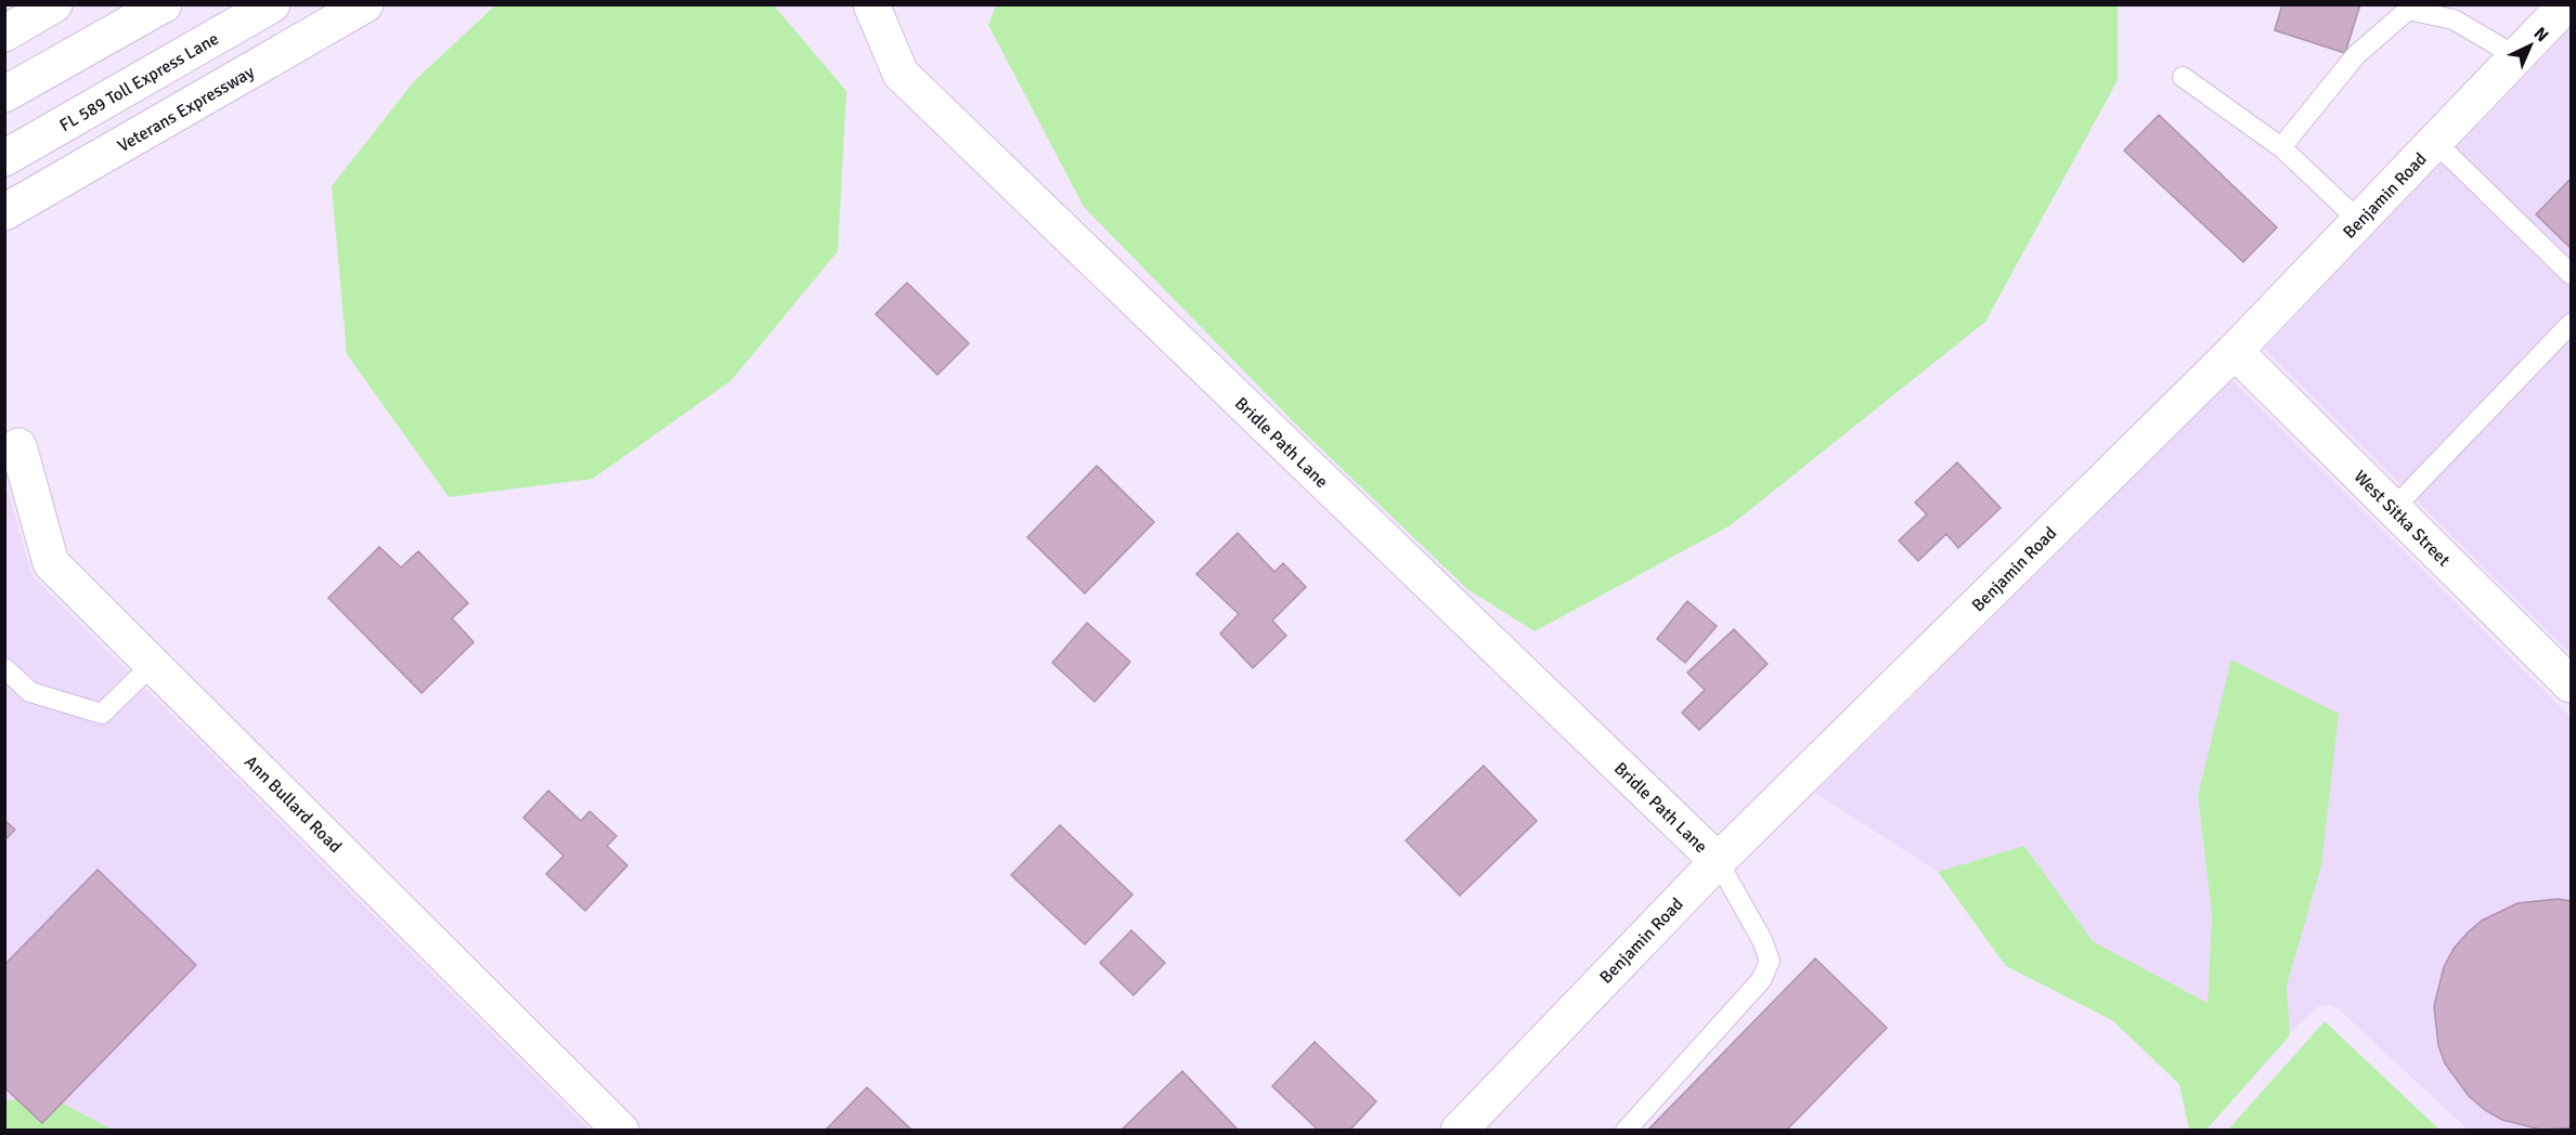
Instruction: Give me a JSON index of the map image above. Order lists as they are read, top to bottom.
{
  "streets": {
    "main road": [
      "FL 589 Toll Express Lane",
      "Veterans Expressway",
      "Benjamin Road",
      "Bridle Path Lane",
      "West Sitka Street",
      "Ann Bullard Road"
    ]
  },
  "crossings": [
    ["Benjamin Road", "Bridle Path Lane"],
    ["Benjamin Road", "West Sitka Street"]
  ],
  "north": "top right"
}
